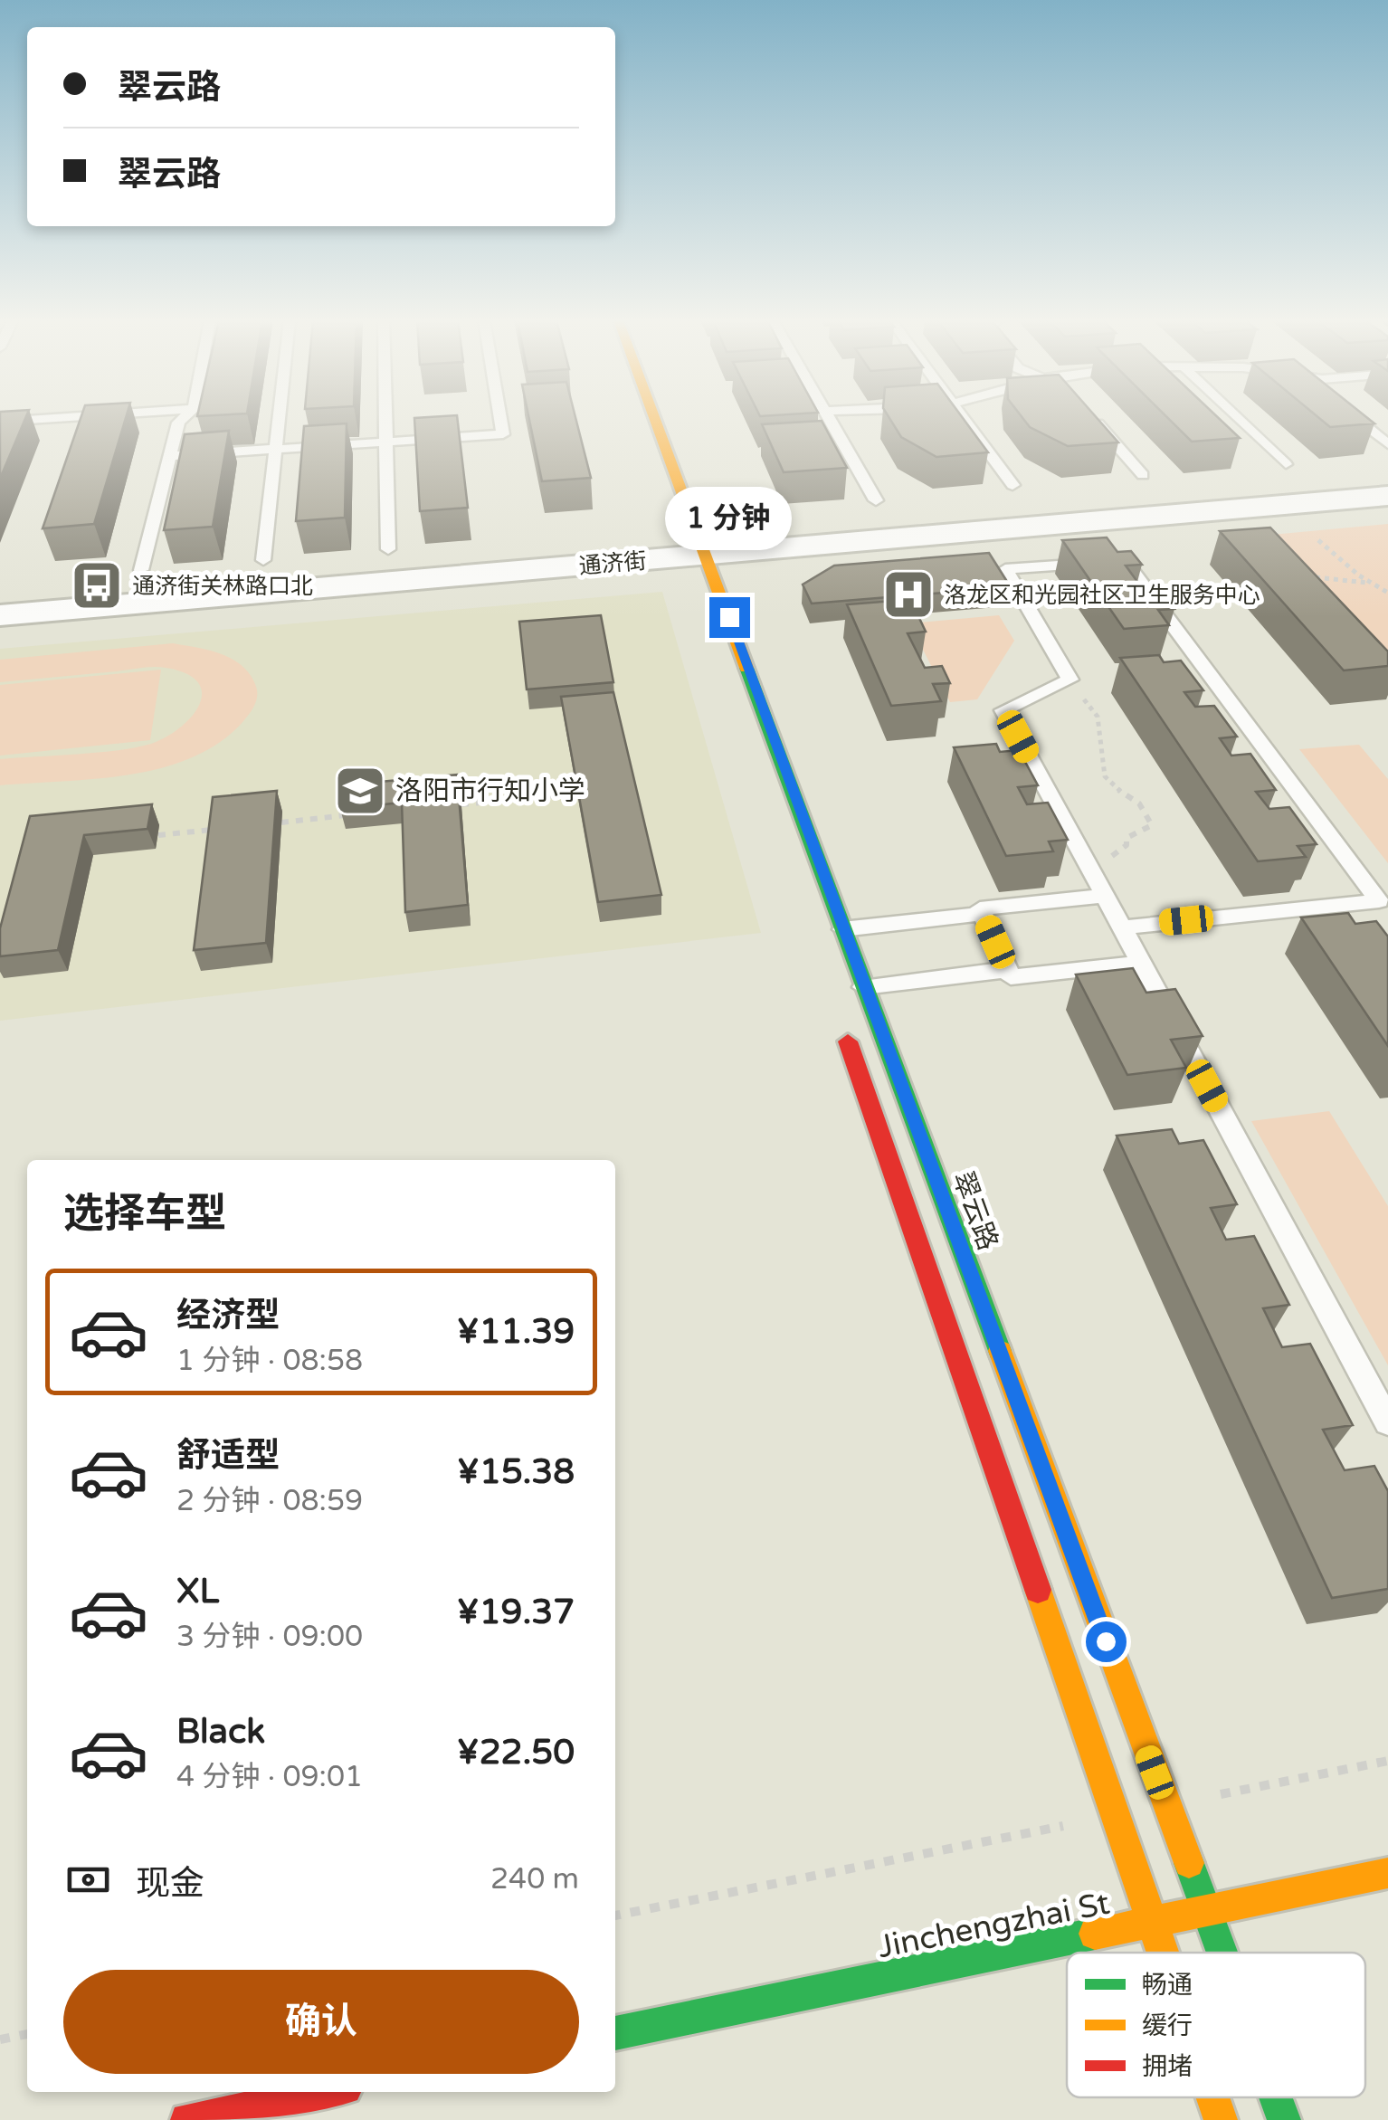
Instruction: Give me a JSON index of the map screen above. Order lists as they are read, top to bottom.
{
  "streets": {
    "street": ["通济街", "翠云路", "Jinchengzhai St"]
  },
  "crossings": [
    ["通济街", "翠云路"],
    ["翠云路", "Jinchengzhai St"]
  ],
  "places": {
    "bus stop": ["通济街关林路口北"],
    "hospital": ["洛龙区和光园社区卫生服务中心"],
    "school or university": ["洛阳市行知小学"]
  },
  "legend": ["畅通", "缓行", "拥堵"],
  "page": {
    "banner": ["翠云路", "翠云路"],
    "bubble": "1 分钟",
    "heading": "选择车型",
    "list": [
      {
        "name": "经济型",
        "note": "1 分钟 · 08:58",
        "value": "¥11.39"
      },
      {
        "name": "舒适型",
        "note": "2 分钟 · 08:59",
        "value": "¥15.38"
      },
      {
        "name": "XL",
        "note": "3 分钟 · 09:00",
        "value": "¥19.37"
      },
      {
        "name": "Black",
        "note": "4 分钟 · 09:01",
        "value": "¥22.50"
      }
    ],
    "pay": ["现金", "240 m"],
    "buttons": "确认"
  }
}
